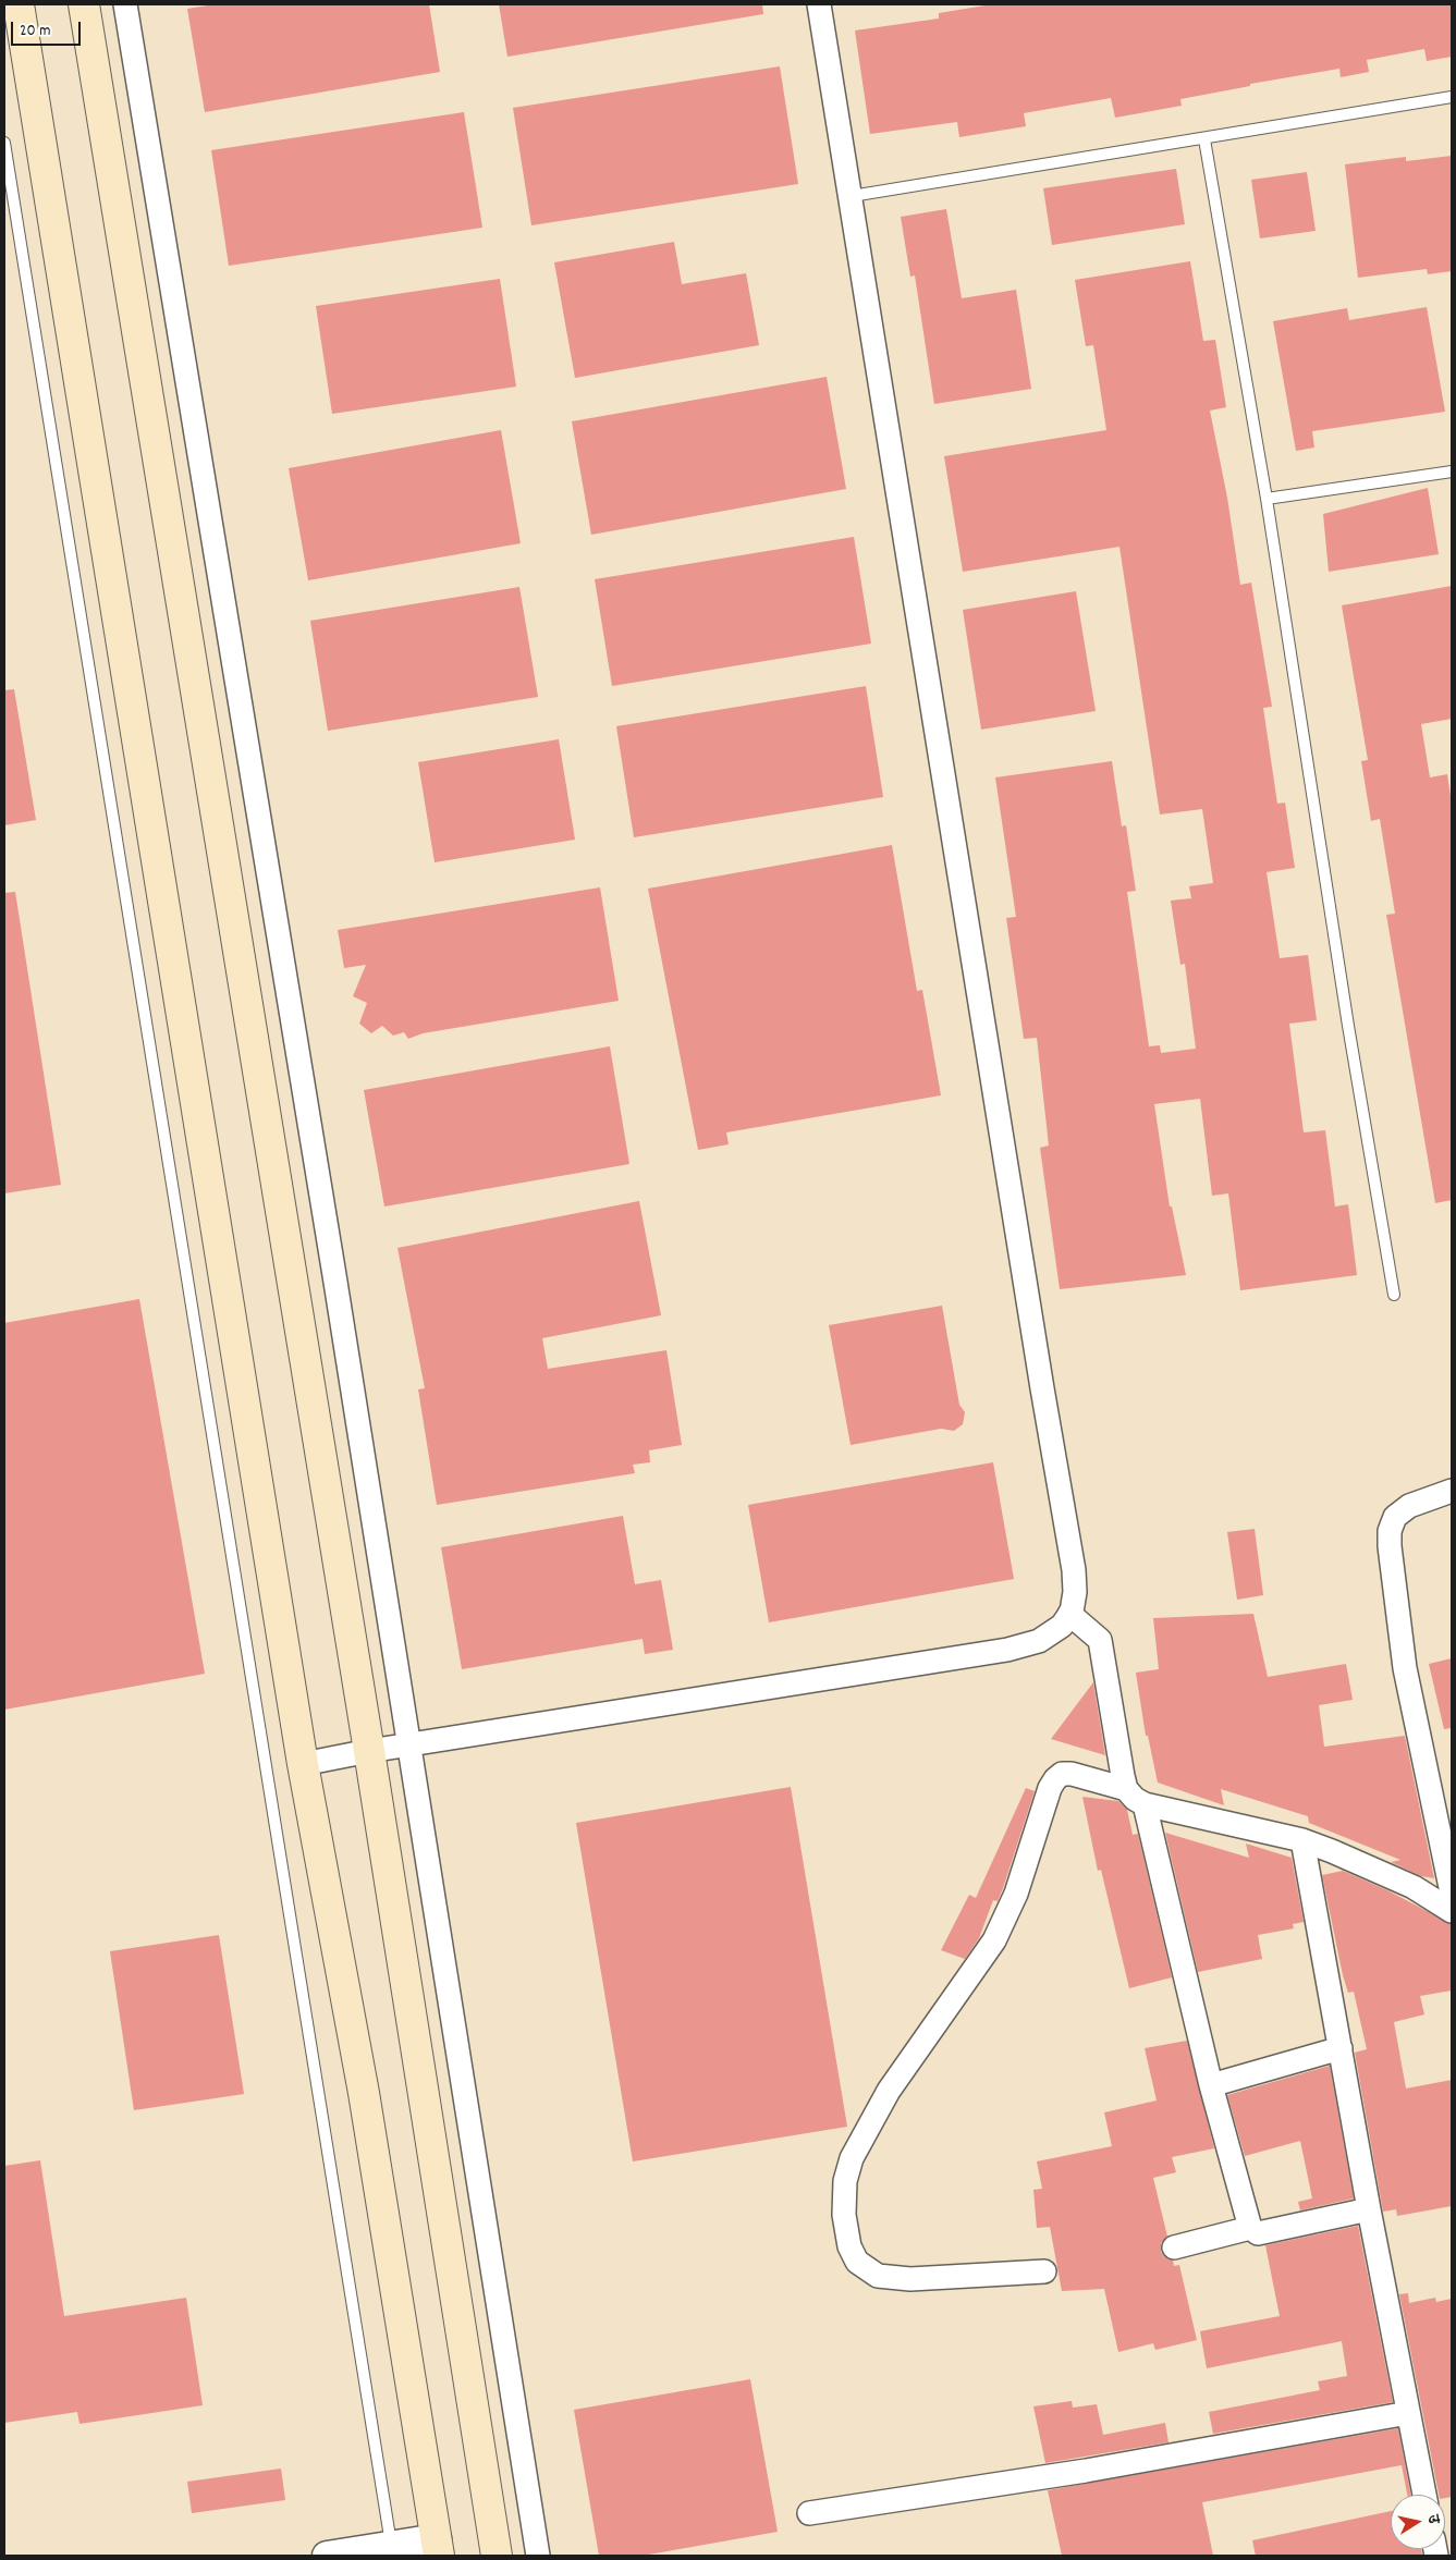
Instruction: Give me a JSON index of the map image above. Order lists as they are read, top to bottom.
{
  "scale_bar": "20 m",
  "north": "right"
}
